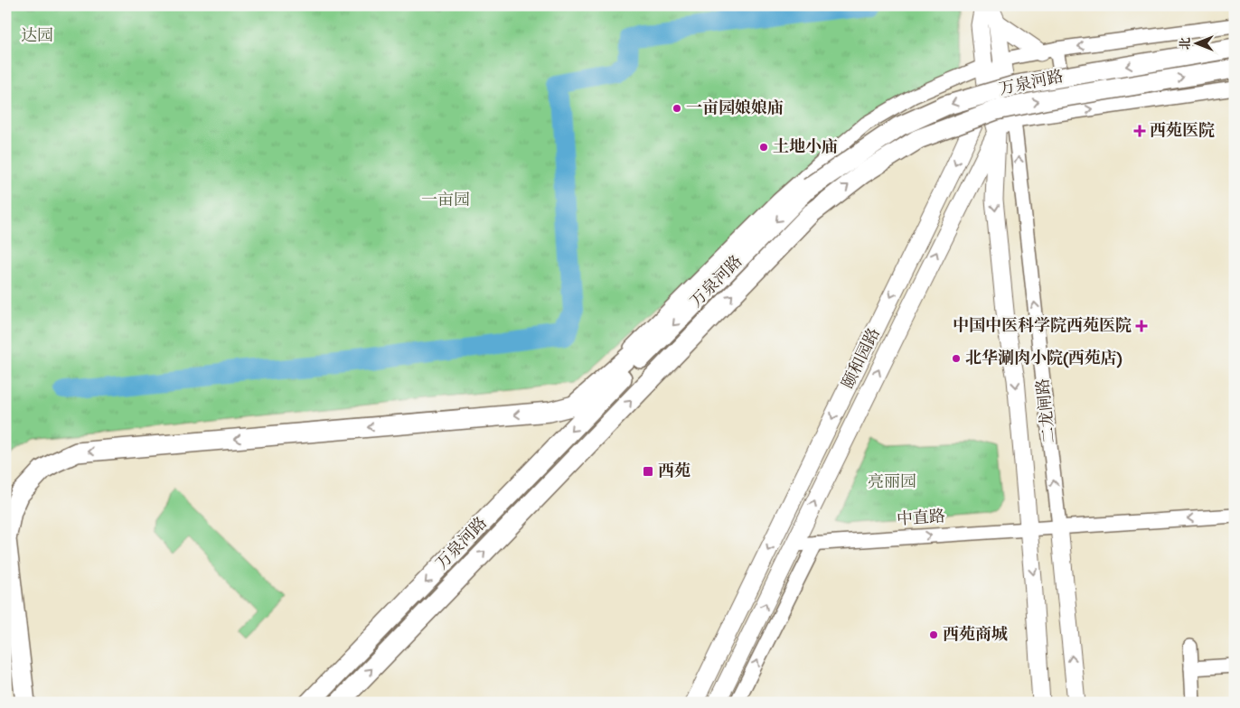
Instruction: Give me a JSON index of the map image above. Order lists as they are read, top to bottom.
{
  "streets": {
    "highway": ["万泉河路"],
    "main road": ["颐和园路", "二龙闸路"],
    "street": ["中直路"]
  },
  "crossings": [
    ["万泉河路", "二龙闸路"],
    ["颐和园路", "二龙闸路"],
    ["颐和园路", "中直路"],
    ["二龙闸路", "中直路"]
  ],
  "one_way": ["中直路"],
  "parks": ["达园", "一亩园", "亮丽园"],
  "places": {
    "other": [
      "一亩园娘娘庙",
      "土地小庙",
      "北华涮肉小院(西苑店)",
      "西苑商城"
    ],
    "health": ["西苑医院", "中国中医科学院西苑医院"],
    "transit": ["西苑"]
  },
  "north": "left"
}
